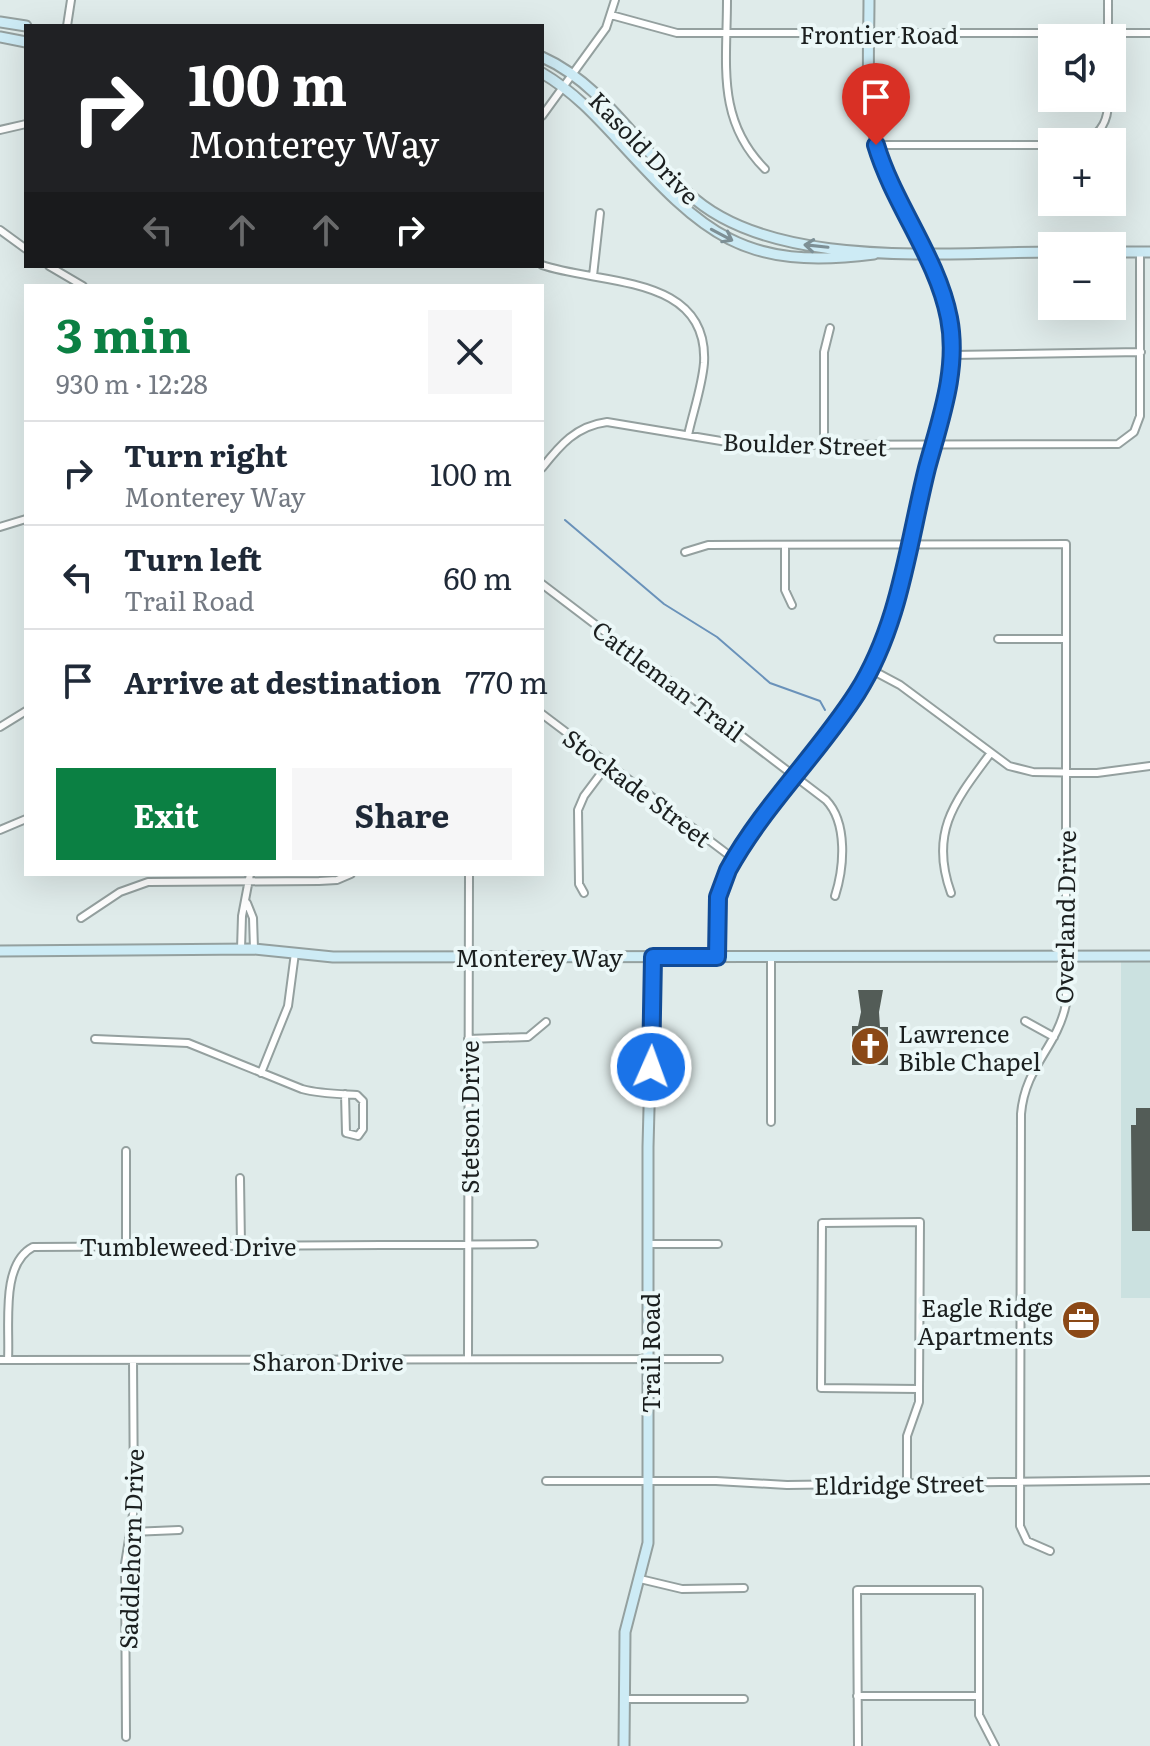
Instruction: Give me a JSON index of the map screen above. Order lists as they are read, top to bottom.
{
  "streets": {
    "street": [
      "Frontier Road",
      "Kasold Drive",
      "Boulder Street",
      "Cattleman Trail",
      "Stockade Street",
      "Overland Drive",
      "Monterey Way",
      "Stetson Drive",
      "Tumbleweed Drive",
      "Trail Road",
      "Sharon Drive",
      "Eldridge Street",
      "Saddlehorn Drive"
    ]
  },
  "crossings": [
    ["Overland Drive", "Monterey Way"],
    ["Overland Drive", "Eldridge Street"],
    ["Monterey Way", "Stetson Drive"],
    ["Monterey Way", "Trail Road"],
    ["Stetson Drive", "Tumbleweed Drive"],
    ["Stetson Drive", "Sharon Drive"],
    ["Tumbleweed Drive", "Sharon Drive"],
    ["Trail Road", "Sharon Drive"],
    ["Trail Road", "Eldridge Street"],
    ["Sharon Drive", "Saddlehorn Drive"]
  ],
  "places": {
    "church": ["Lawrence Bible Chapel"],
    "office": ["Eagle Ridge Apartments"]
  },
  "page": {
    "map_buttons": ["+", "−"],
    "turn": ["100 m", "Monterey Way"],
    "heading": ["3 min", "930 m · 12:28"],
    "list": [
      {
        "name": "Turn right",
        "note": "Monterey Way",
        "value": "100 m"
      },
      {
        "name": "Turn left",
        "note": "Trail Road",
        "value": "60 m"
      },
      {
        "name": "Arrive at destination",
        "value": "770 m"
      }
    ],
    "buttons": ["Exit", "Share"]
  }
}
